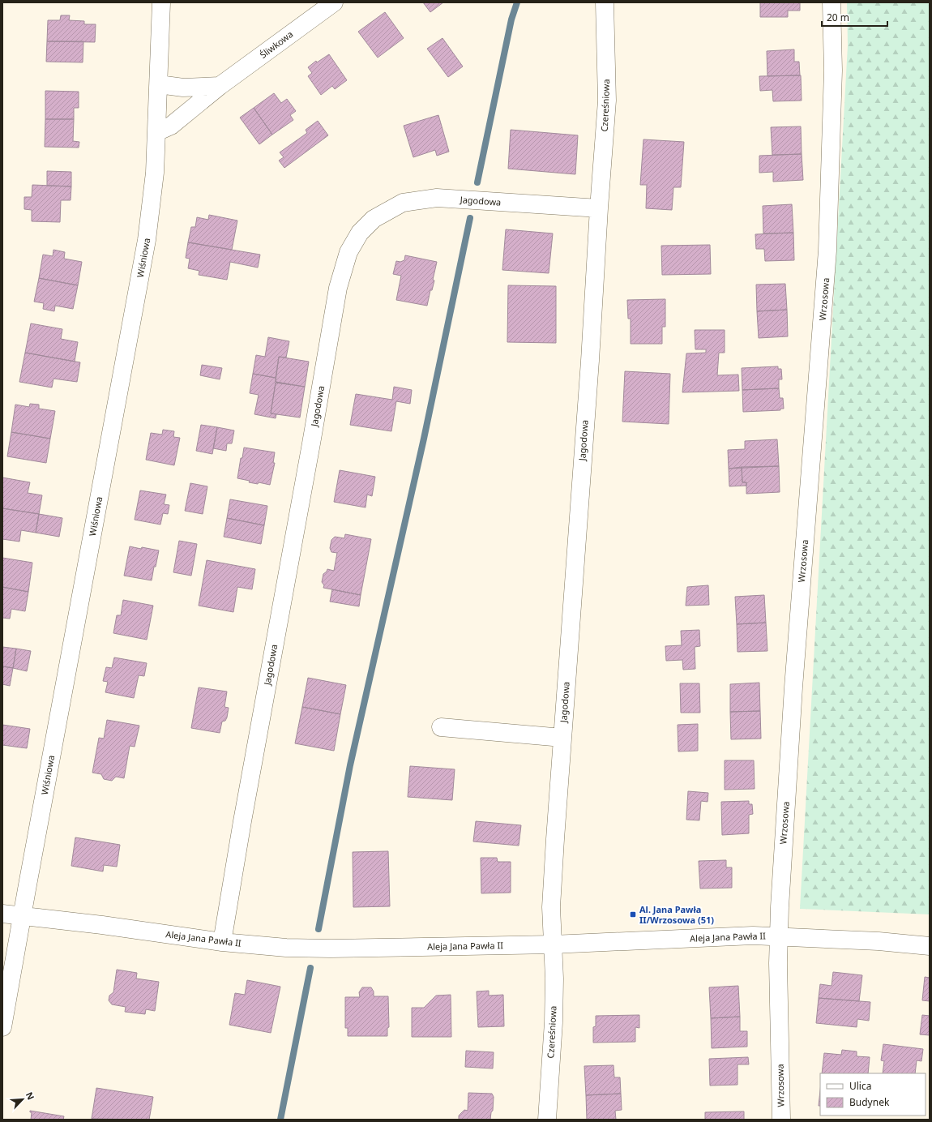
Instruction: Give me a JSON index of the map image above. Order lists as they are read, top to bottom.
{
  "streets": {
    "street": [
      "Śliwkowa",
      "Czereśniowa",
      "Jagodowa",
      "Wiśniowa",
      "Wrzosowa",
      "Aleja Jana Pawła II"
    ]
  },
  "crossings": [
    ["Śliwkowa", "Wiśniowa"],
    ["Czereśniowa", "Jagodowa"],
    ["Czereśniowa", "Aleja Jana Pawła II"],
    ["Jagodowa", "Aleja Jana Pawła II"],
    ["Wiśniowa", "Aleja Jana Pawła II"],
    ["Wrzosowa", "Aleja Jana Pawła II"]
  ],
  "places": {
    "transit": ["Al. Jana Pawła II/Wrzosowa (51)"]
  },
  "legend": ["Ulica", "Budynek"],
  "scale_bar": "20 m",
  "north": "top right"
}
